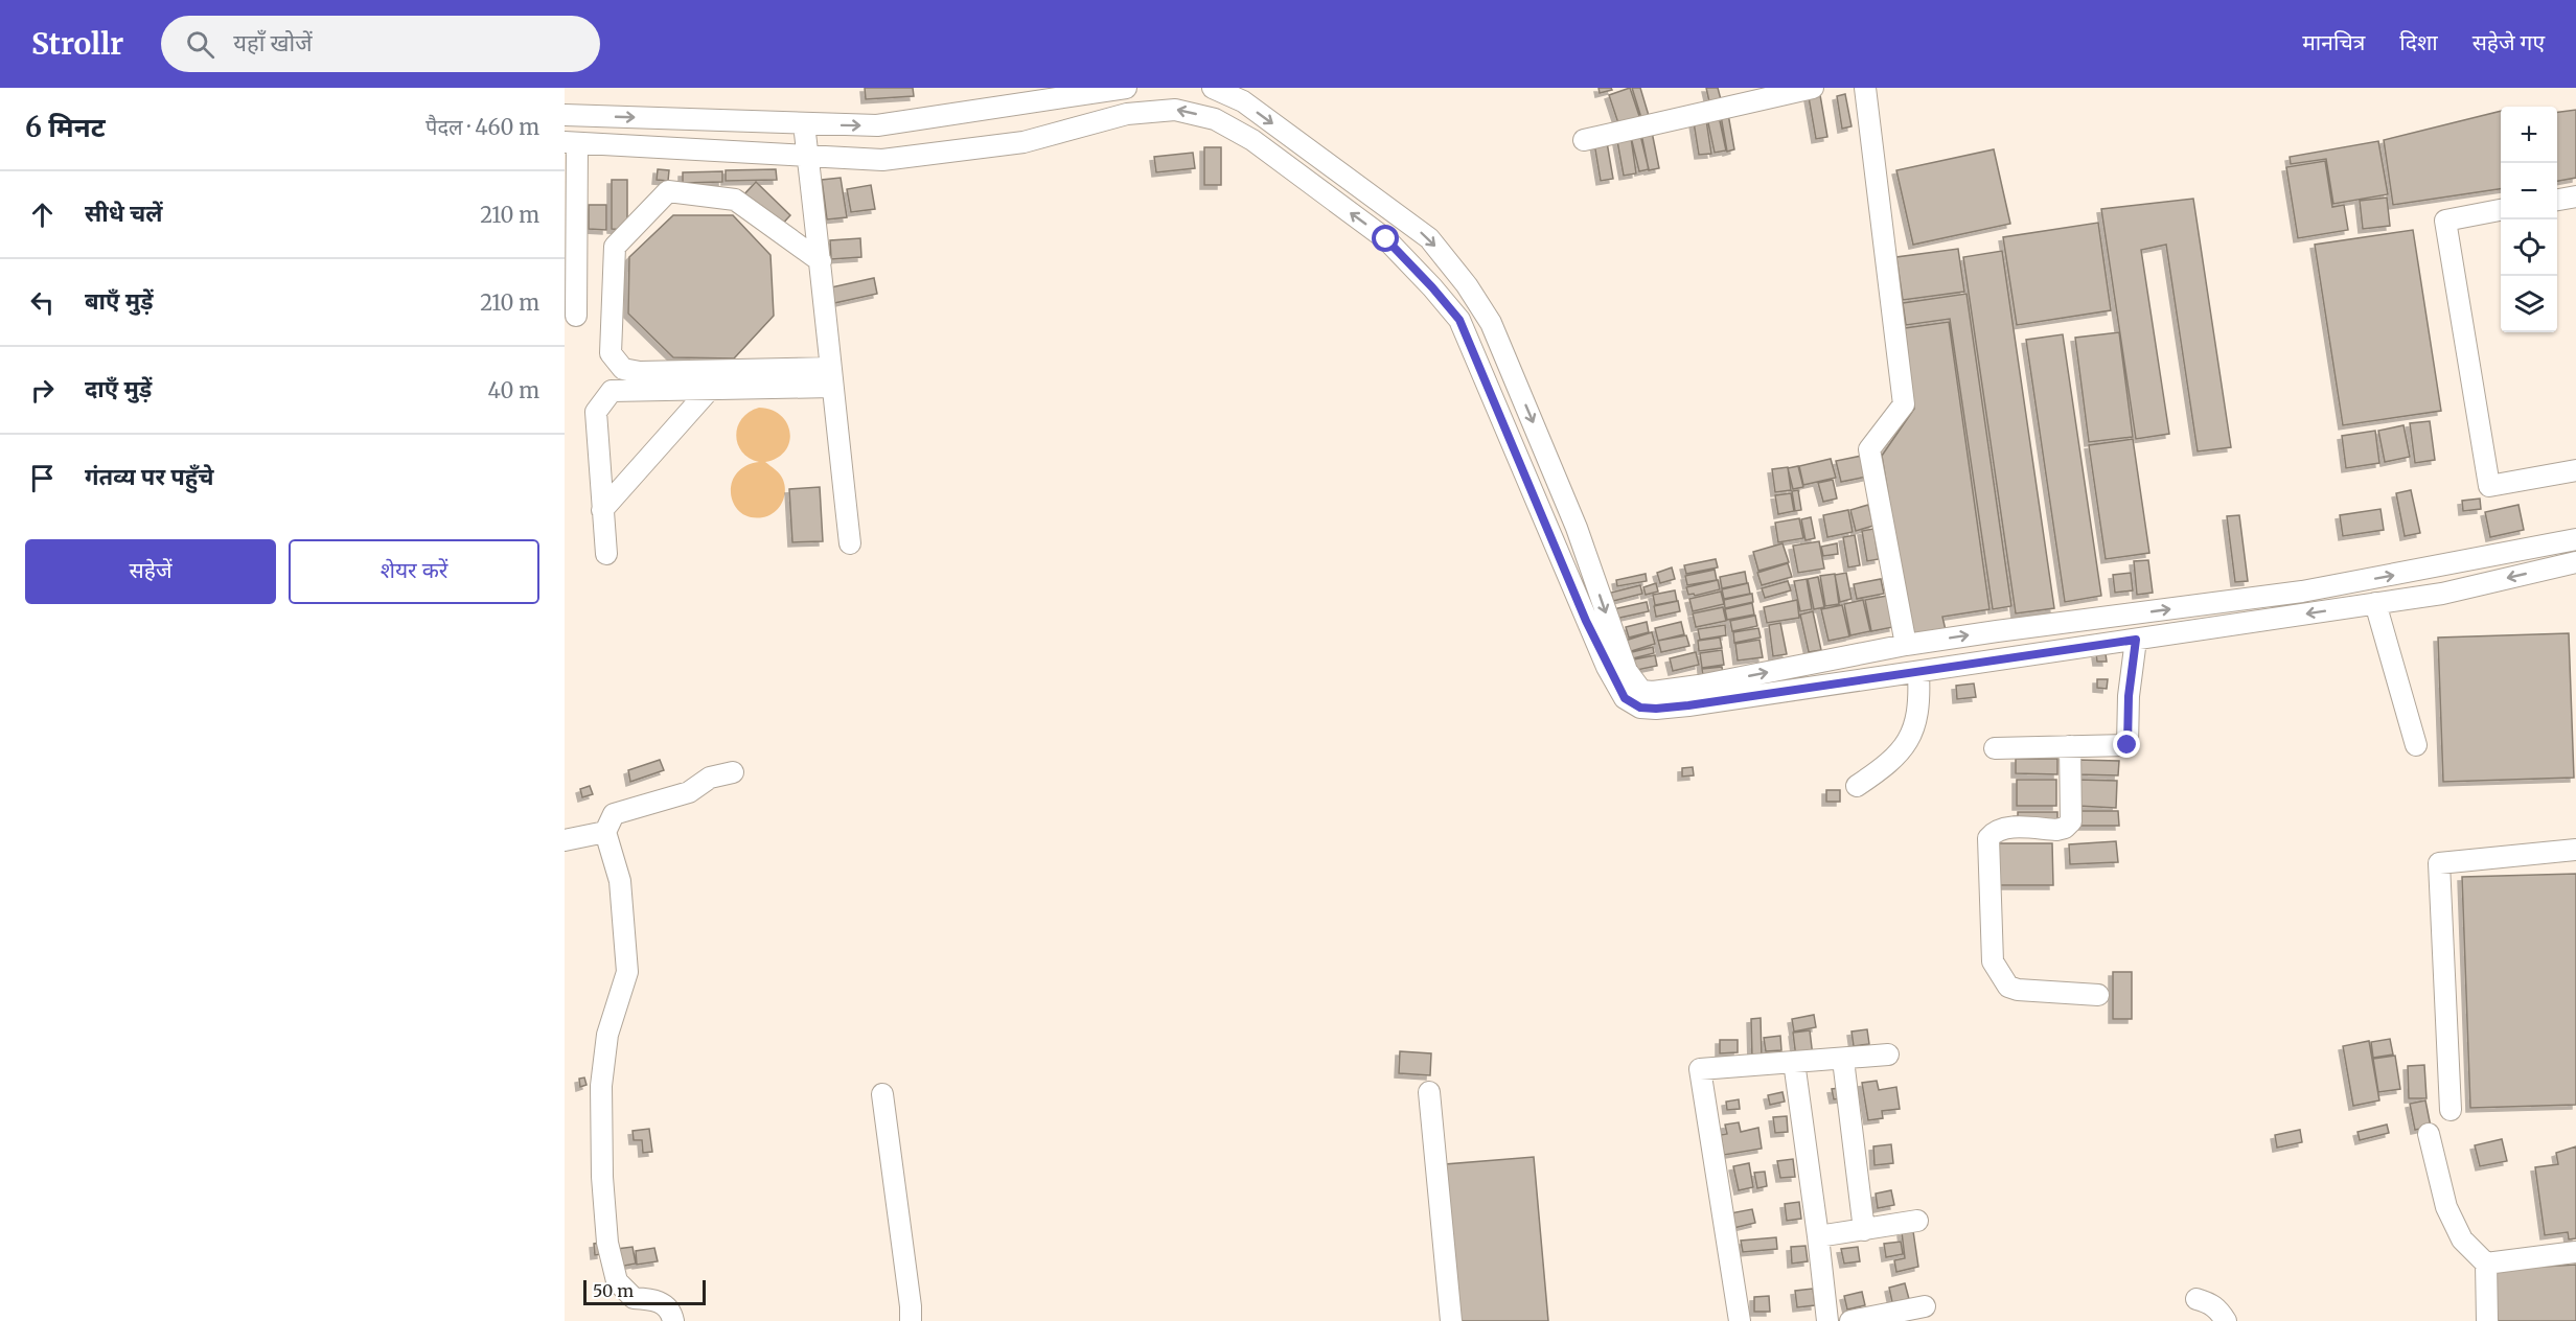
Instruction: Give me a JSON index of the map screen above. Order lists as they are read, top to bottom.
{
  "scale_bar": "50 m",
  "page": {
    "header": "Strollr",
    "search": "यहाँ खोजें",
    "nav": ["मानचित्र", "दिशा", "सहेजे गए"],
    "heading": ["6 मिनट", "पैदल · 460 m"],
    "map_buttons": ["+", "−"],
    "list": [
      ["सीधे चलें", "210 m"],
      ["बाएँ मुड़ें", "210 m"],
      ["दाएँ मुड़ें", "40 m"],
      "गंतव्य पर पहुँचे"
    ],
    "buttons": ["सहेजें", "शेयर करें"],
    "scale": "50 m"
  }
}
